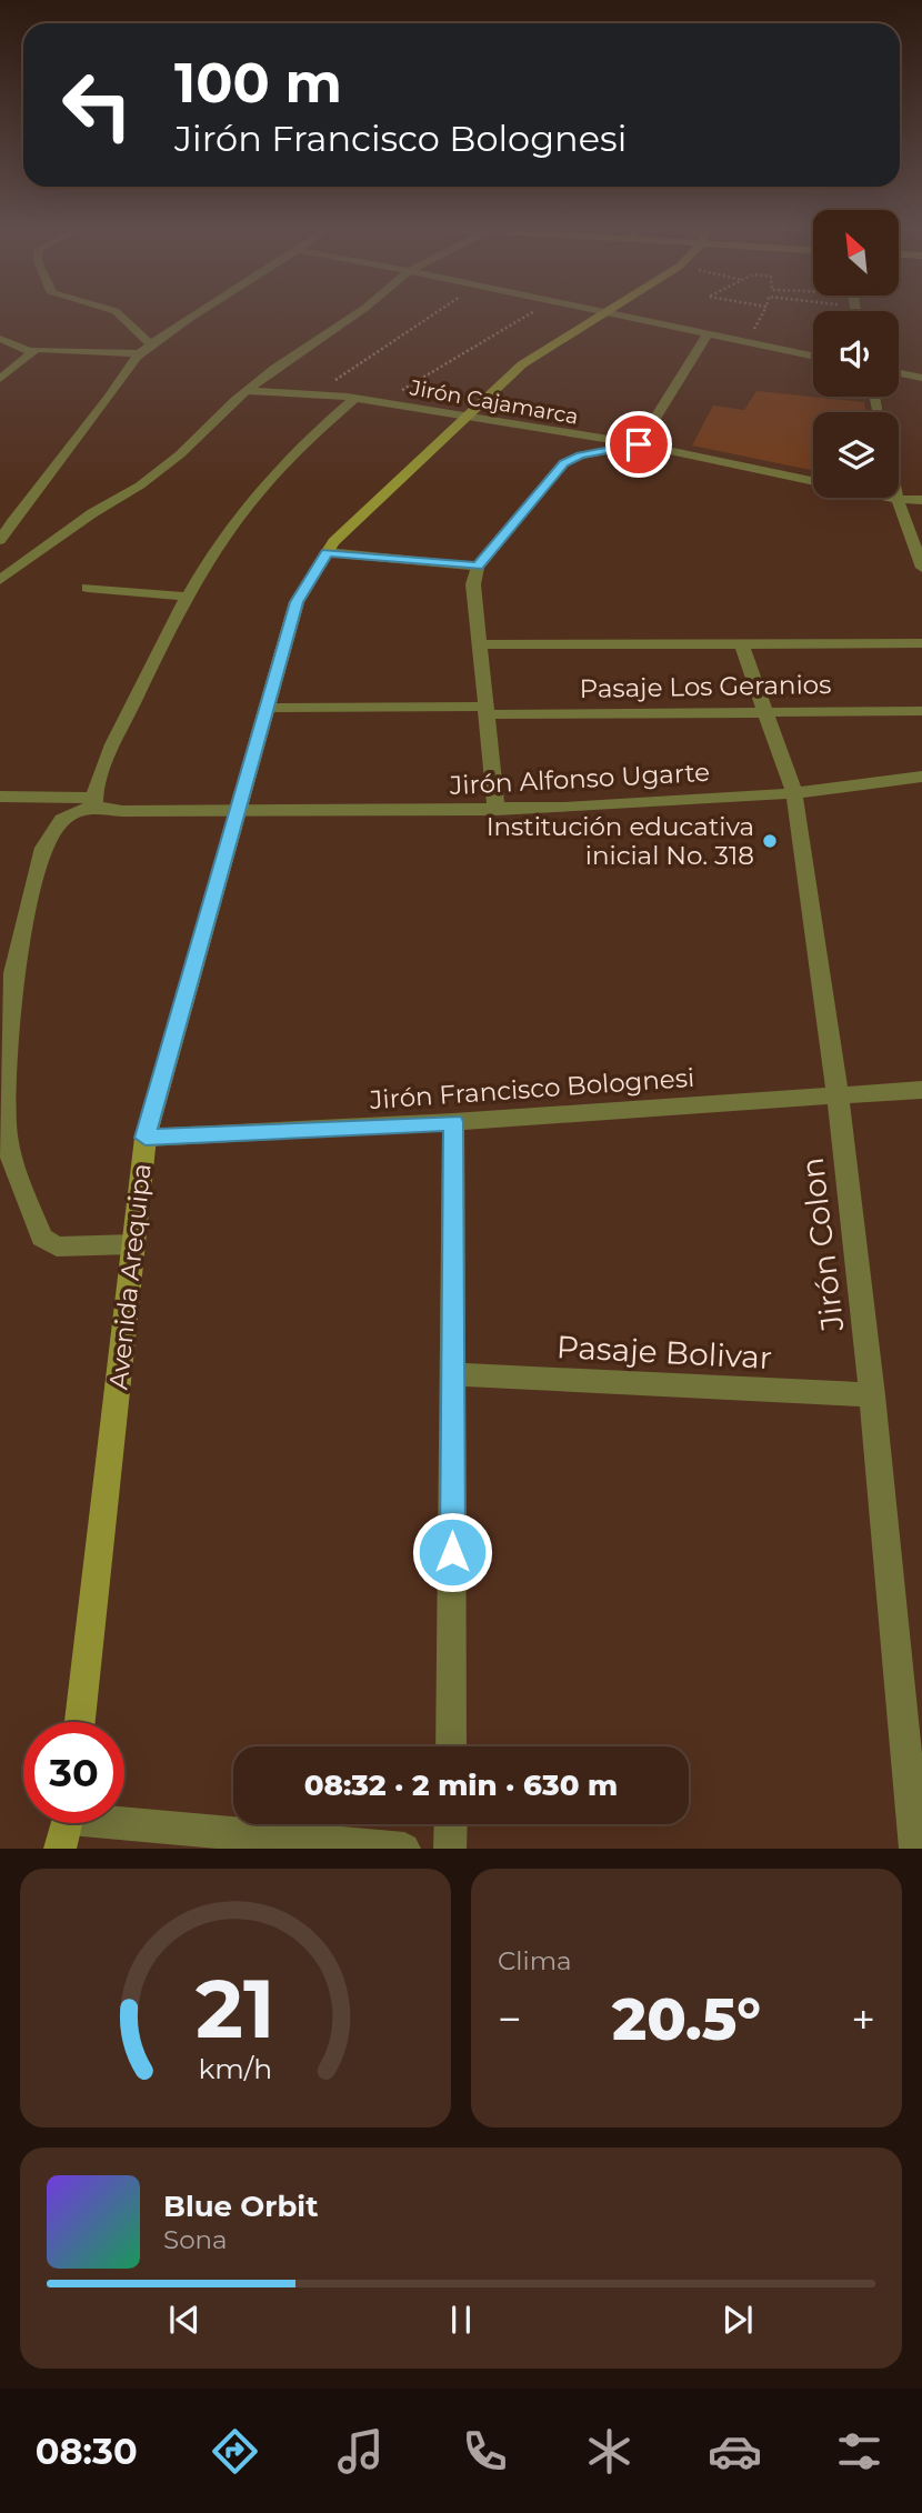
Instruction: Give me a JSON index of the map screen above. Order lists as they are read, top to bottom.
{
  "streets": {
    "main road": ["Avenida Arequipa"],
    "street": [
      "Jirón Cajamarca",
      "Pasaje Los Geranios",
      "Jirón Alfonso Ugarte",
      "Jirón Francisco Bolognesi",
      "Jirón Colon",
      "Pasaje Bolivar"
    ]
  },
  "crossings": [
    ["Jirón Cajamarca", "Avenida Arequipa"],
    ["Pasaje Los Geranios", "Jirón Colon"],
    ["Pasaje Los Geranios", "Avenida Arequipa"],
    ["Jirón Alfonso Ugarte", "Jirón Colon"],
    ["Jirón Alfonso Ugarte", "Avenida Arequipa"],
    ["Jirón Francisco Bolognesi", "Jirón Colon"],
    ["Jirón Francisco Bolognesi", "Avenida Arequipa"],
    ["Jirón Colon", "Pasaje Bolivar"]
  ],
  "places": ["Institución educativa inicial No. 318"],
  "north": "top left",
  "page": {
    "turn": ["100 m", "Jirón Francisco Bolognesi"],
    "limit": "30",
    "trip": "08:32 · 2 min · 630 m",
    "tile": "Clima",
    "heat": ["−", "20.5°", "+"],
    "song": ["Blue Orbit", "Sona"],
    "tabs": "08:30",
    "gauge": ["21", "km/h"]
  }
}
